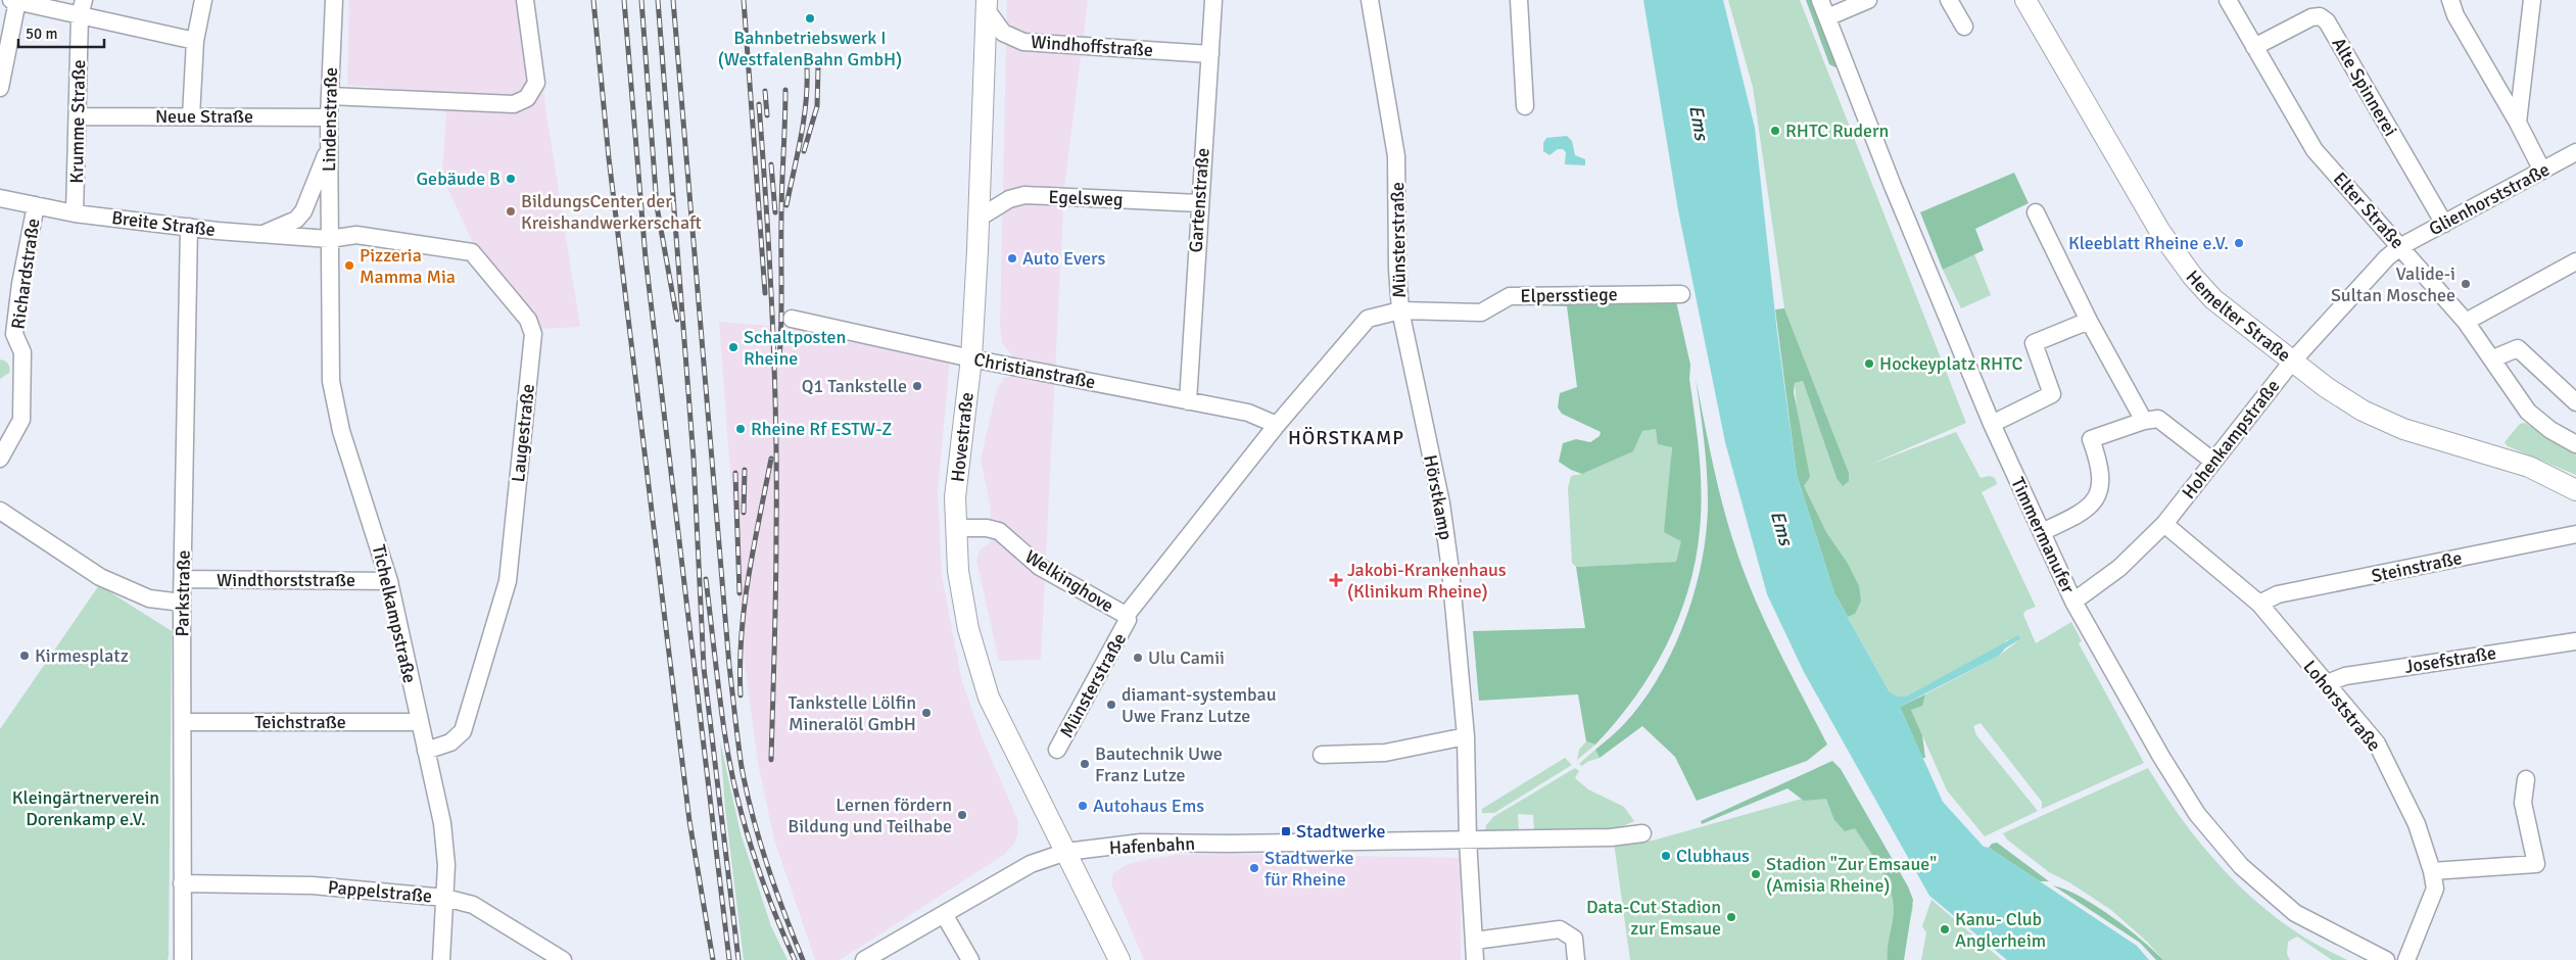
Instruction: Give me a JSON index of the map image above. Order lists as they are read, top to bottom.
{
  "streets": {
    "main road": ["Hemelter Straße", "Hovestraße"],
    "street": [
      "Windhoffstraße",
      "Alte Spinnerei",
      "Neue Straße",
      "Lindenstraße",
      "Krumme Straße",
      "Egelsweg",
      "Glienhorststraße",
      "Gartenstraße",
      "Elter Straße",
      "Breite Straße",
      "Münsterstraße",
      "Richardstraße",
      "Elpersstiege",
      "Christianstraße",
      "Laugestraße",
      "Hohenkampstraße",
      "Hörstkamp",
      "Timmermanufer",
      "Steinstraße",
      "Windthorststraße",
      "Welkinghove",
      "Parkstraße",
      "Tichelkampstraße",
      "Josefstraße",
      "Lohorststraße",
      "Teichstraße",
      "Hafenbahn",
      "Pappelstraße"
    ]
  },
  "crossings": [
    ["Windhoffstraße", "Gartenstraße"],
    ["Windhoffstraße", "Hovestraße"],
    ["Alte Spinnerei", "Glienhorststraße"],
    ["Alte Spinnerei", "Elter Straße"],
    ["Neue Straße", "Lindenstraße"],
    ["Neue Straße", "Krumme Straße"],
    ["Lindenstraße", "Breite Straße"],
    ["Lindenstraße", "Laugestraße"],
    ["Lindenstraße", "Tichelkampstraße"],
    ["Krumme Straße", "Breite Straße"],
    ["Egelsweg", "Gartenstraße"],
    ["Egelsweg", "Hovestraße"],
    ["Glienhorststraße", "Elter Straße"],
    ["Glienhorststraße", "Hohenkampstraße"],
    ["Gartenstraße", "Christianstraße"],
    ["Elter Straße", "Hohenkampstraße"],
    ["Breite Straße", "Richardstraße"],
    ["Breite Straße", "Laugestraße"],
    ["Breite Straße", "Parkstraße"],
    ["Breite Straße", "Tichelkampstraße"],
    ["Münsterstraße", "Elpersstiege"],
    ["Münsterstraße", "Christianstraße"],
    ["Münsterstraße", "Hörstkamp"],
    ["Münsterstraße", "Welkinghove"],
    ["Elpersstiege", "Hörstkamp"],
    ["Hemelter Straße", "Hohenkampstraße"],
    ["Christianstraße", "Hovestraße"],
    ["Laugestraße", "Tichelkampstraße"],
    ["Hovestraße", "Welkinghove"],
    ["Hovestraße", "Hafenbahn"],
    ["Hohenkampstraße", "Timmermanufer"],
    ["Hohenkampstraße", "Lohorststraße"],
    ["Hörstkamp", "Hafenbahn"],
    ["Steinstraße", "Lohorststraße"],
    ["Windthorststraße", "Parkstraße"],
    ["Windthorststraße", "Tichelkampstraße"],
    ["Parkstraße", "Teichstraße"],
    ["Parkstraße", "Pappelstraße"],
    ["Tichelkampstraße", "Teichstraße"],
    ["Tichelkampstraße", "Pappelstraße"],
    ["Josefstraße", "Lohorststraße"]
  ],
  "districts": ["HÖRSTKAMP"],
  "water": ["Ems"],
  "parks": ["Kleingärtnerverein Dorenkamp e.V."],
  "places": {
    "other": [
      "Bahnbetriebswerk I (WestfalenBahn GmbH)",
      "RHTC Rudern",
      "Gebäude B",
      "BildungsCenter der Kreishandwerkerschaft",
      "Kleeblatt Rheine e.V.",
      "Auto Evers",
      "Pizzeria Mamma Mia",
      "Valide-i Sultan Moschee",
      "Schaltposten Rheine",
      "Hockeyplatz RHTC",
      "Q1 Tankstelle",
      "Rheine Rf ESTW-Z",
      "Kirmesplatz",
      "Ulu Camii",
      "diamant-systembau Uwe Franz Lutze",
      "Tankstelle Lölfin Mineralöl GmbH",
      "Bautechnik Uwe Franz Lutze",
      "Autohaus Ems",
      "Lernen fördern Bildung und Teilhabe",
      "Clubhaus",
      "Stadtwerke für Rheine",
      "Stadion \"Zur Emsaue\" (Amisia Rheine)",
      "Data-Cut Stadion zur Emsaue",
      "Kanu- Club Anglerheim"
    ],
    "health": ["Jakobi-Krankenhaus (Klinikum Rheine)"],
    "transit": ["Stadtwerke"]
  },
  "scale_bar": "50 m"
}
